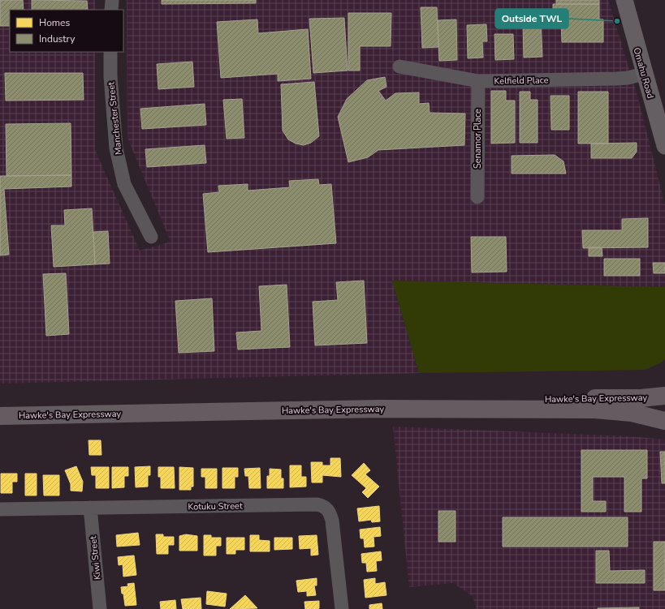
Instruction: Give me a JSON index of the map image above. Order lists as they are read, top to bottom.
{
  "streets": {
    "highway": ["Hawke's Bay Expressway"],
    "main road": ["Omahu Road"],
    "street": [
      "Kelfield Place",
      "Manchester Street",
      "Senamor Place",
      "Kotuku Street",
      "Kiwi Street"
    ]
  },
  "crossings": [
    ["Omahu Road", "Kelfield Place"],
    ["Kelfield Place", "Senamor Place"],
    ["Kotuku Street", "Kiwi Street"]
  ],
  "places": ["Outside TWL"],
  "legend": ["Homes", "Industry"]
}
